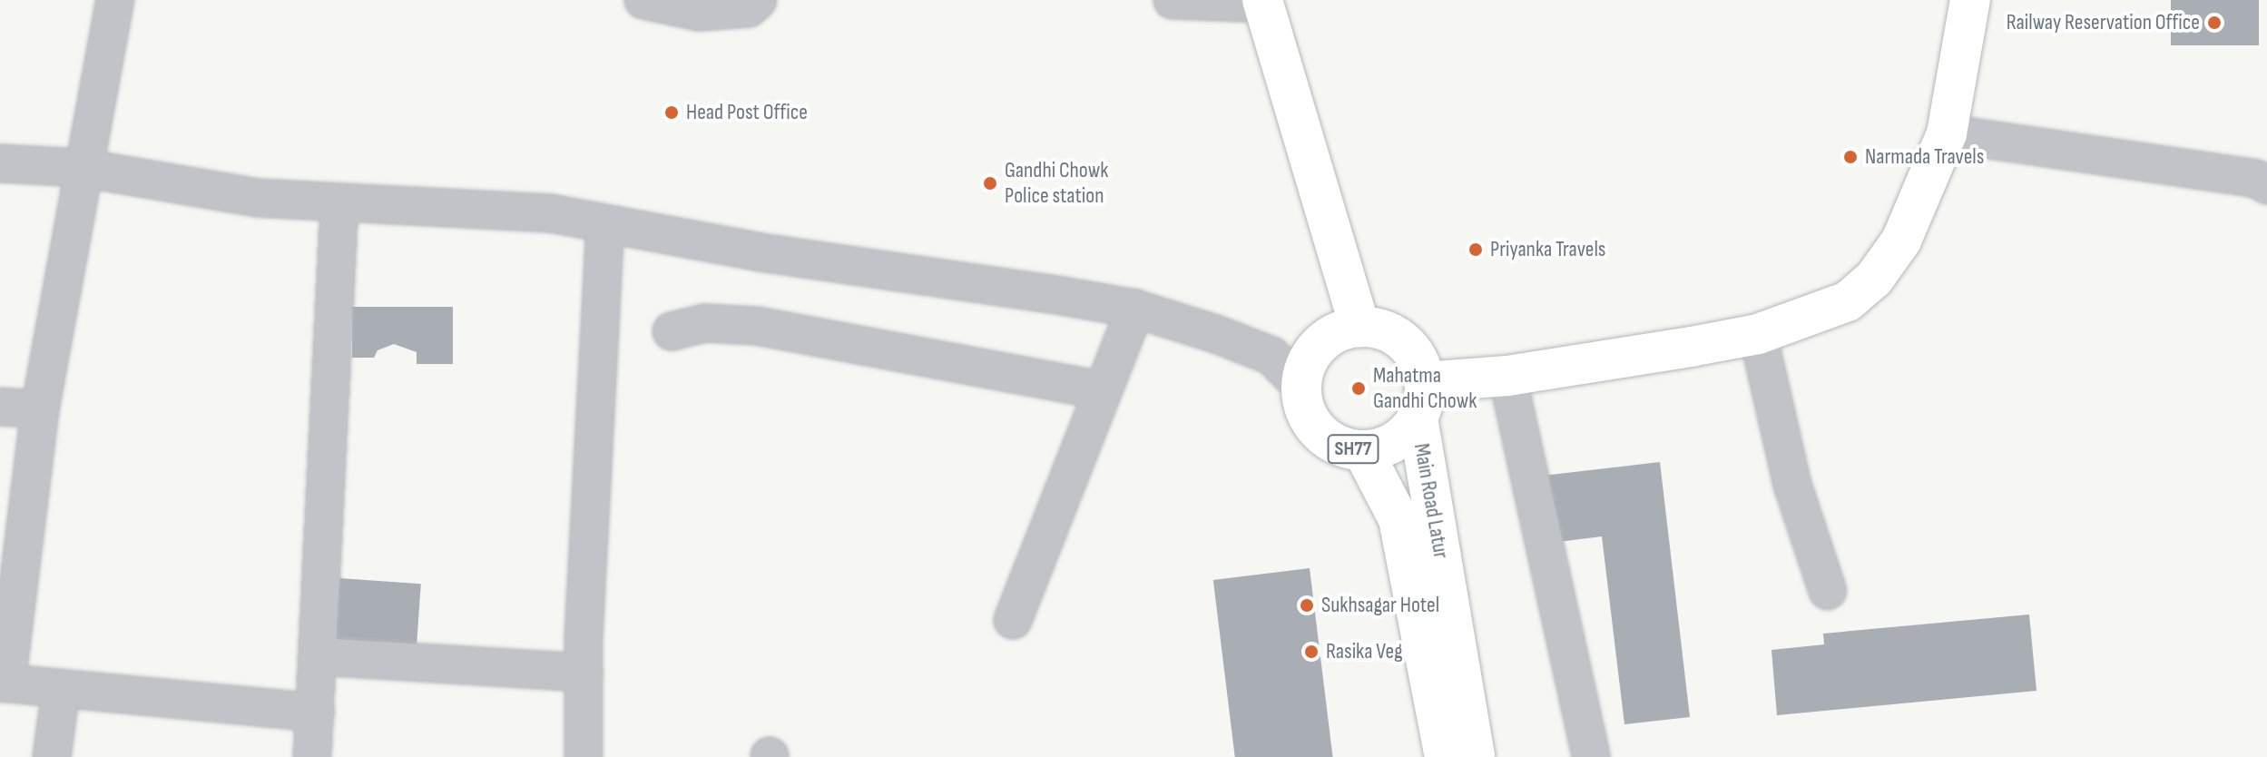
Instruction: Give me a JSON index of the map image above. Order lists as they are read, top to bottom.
{
  "streets": {
    "main road": ["SH77", "Main Road Latur"]
  },
  "crossings": [
    ["SH77", "Main Road Latur"]
  ],
  "places": [
    "Railway Reservation Office",
    "Head Post Office",
    "Narmada Travels",
    "Gandhi Chowk Police station",
    "Priyanka Travels",
    "Mahatma Gandhi Chowk",
    "Sukhsagar Hotel",
    "Rasika Veg"
  ]
}
